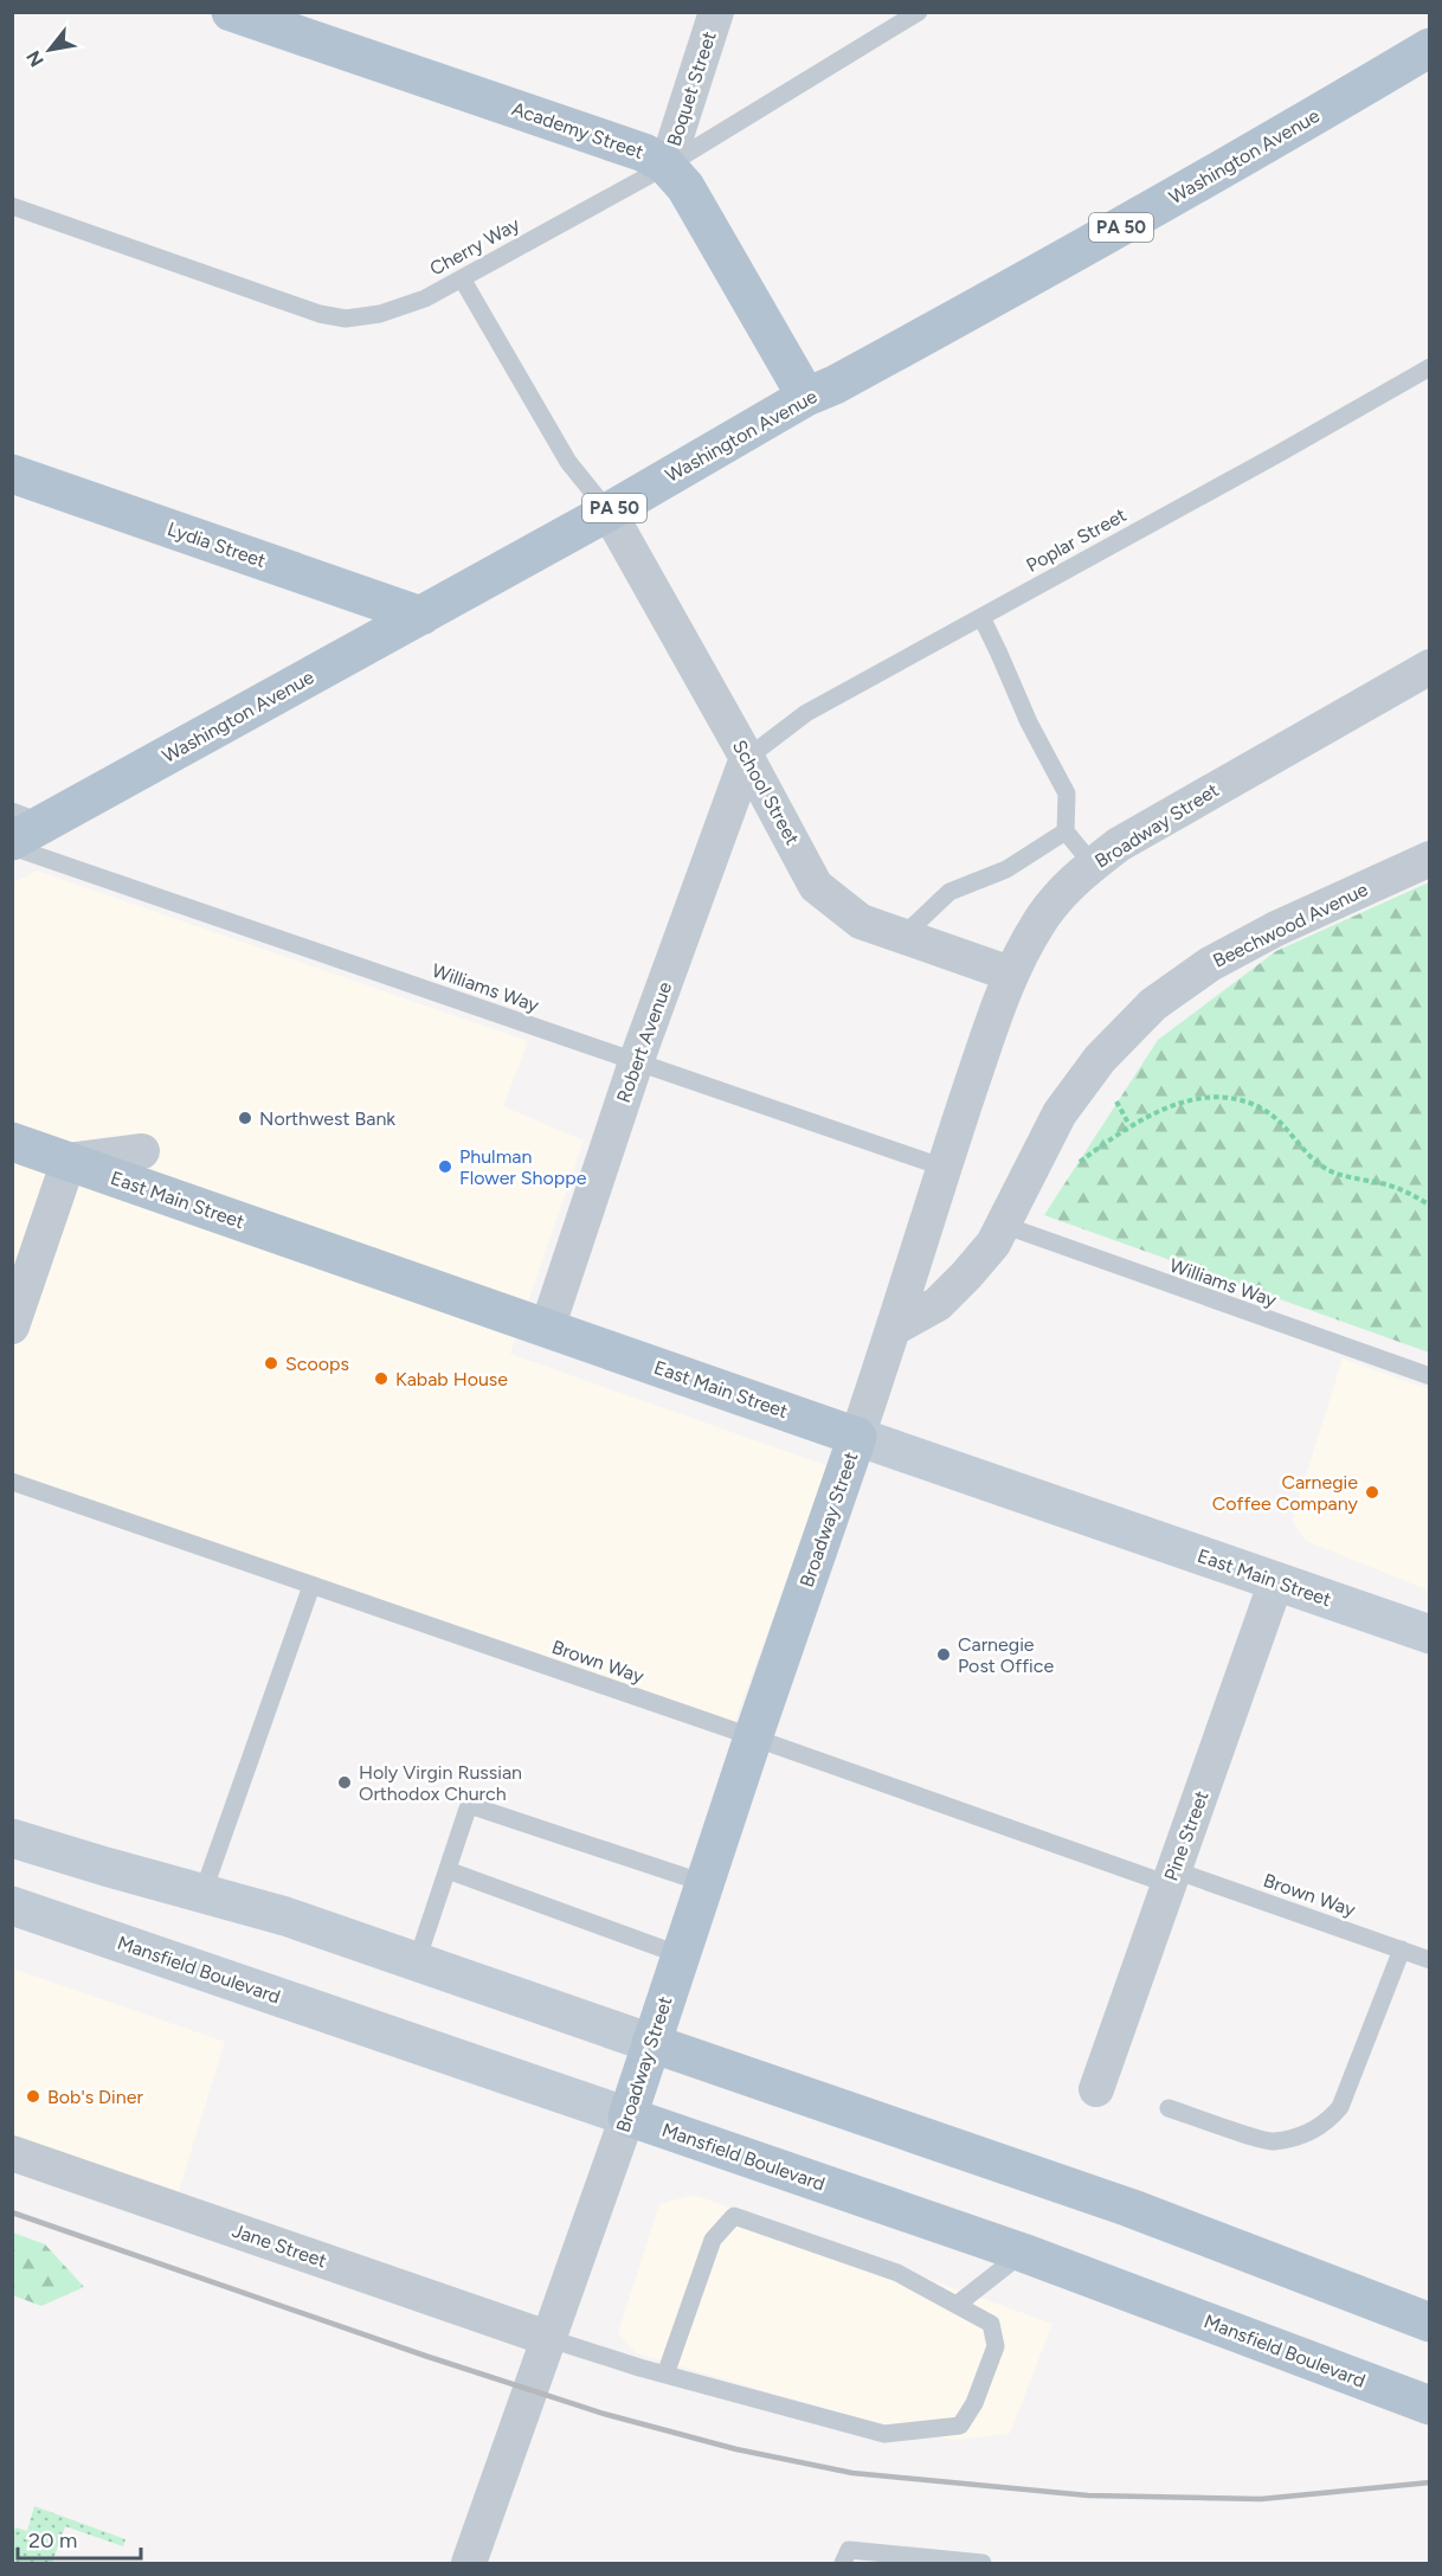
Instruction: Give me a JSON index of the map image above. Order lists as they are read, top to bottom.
{
  "streets": {
    "main road": [
      "Academy Street",
      "Washington Avenue",
      "PA 50",
      "Lydia Street",
      "Broadway Street",
      "East Main Street",
      "Mansfield Boulevard"
    ],
    "street": [
      "Boquet Street",
      "School Street",
      "Beechwood Avenue",
      "Robert Avenue",
      "Pine Street",
      "Jane Street"
    ],
    "lane": [
      "Cherry Way",
      "Poplar Street",
      "Williams Way",
      "Brown Way"
    ]
  },
  "crossings": [
    ["Boquet Street", "Academy Street"],
    ["Boquet Street", "Cherry Way"],
    ["Academy Street", "Washington Avenue"],
    ["Academy Street", "Cherry Way"],
    ["Washington Avenue", "Lydia Street"],
    ["Washington Avenue", "School Street"],
    ["Poplar Street", "School Street"],
    ["Poplar Street", "Robert Avenue"],
    ["School Street", "Broadway Street"],
    ["School Street", "Robert Avenue"],
    ["Broadway Street", "Beechwood Avenue"],
    ["Broadway Street", "Williams Way"],
    ["Broadway Street", "East Main Street"],
    ["Broadway Street", "Brown Way"],
    ["Broadway Street", "Mansfield Boulevard"],
    ["Broadway Street", "Jane Street"],
    ["Beechwood Avenue", "Williams Way"],
    ["Williams Way", "Robert Avenue"],
    ["Robert Avenue", "East Main Street"],
    ["East Main Street", "Pine Street"],
    ["Brown Way", "Pine Street"]
  ],
  "places": [
    "Northwest Bank",
    "Phulman Flower Shoppe",
    "Scoops",
    "Kabab House",
    "Carnegie Coffee Company",
    "Carnegie Post Office",
    "Holy Virgin Russian Orthodox Church",
    "Bob's Diner"
  ],
  "scale_bar": "20 m",
  "north": "bottom left"
}
